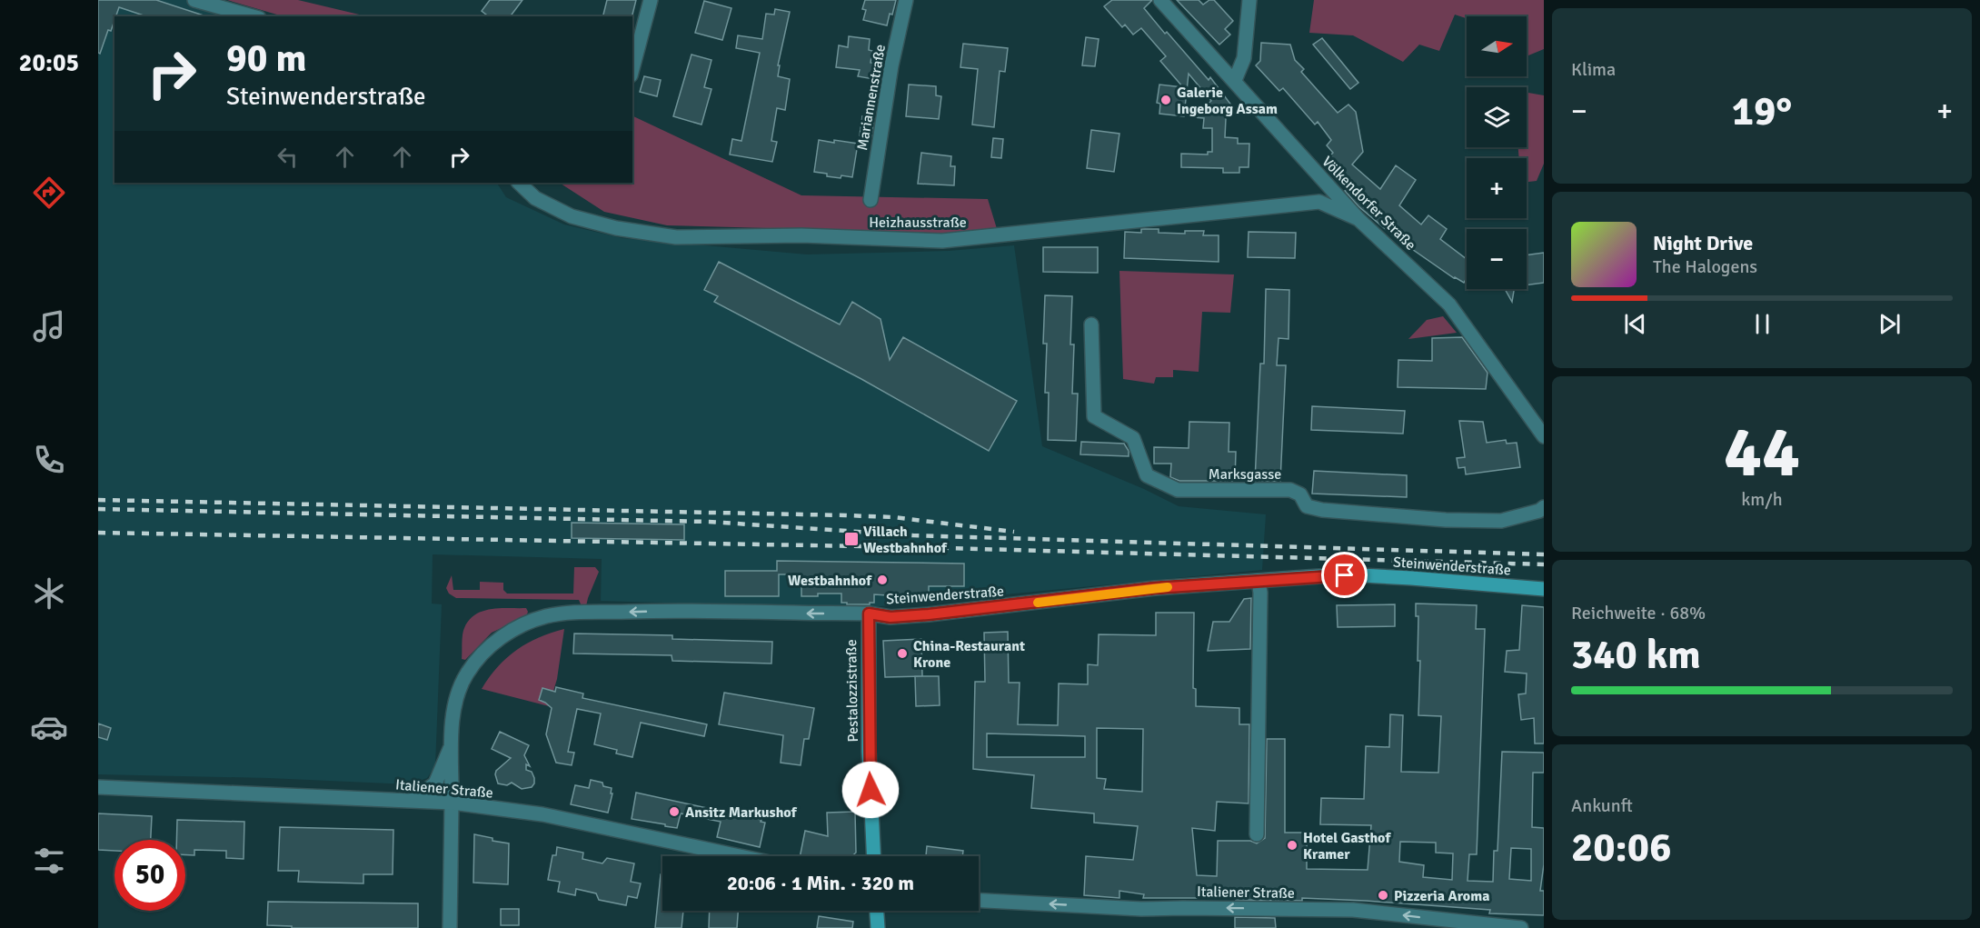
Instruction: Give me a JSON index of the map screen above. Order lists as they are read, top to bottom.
{
  "streets": {
    "main road": ["Steinwenderstraße", "Pestalozzistraße"],
    "street": [
      "Mariannenstraße",
      "Völkendorfer Straße",
      "Heizhausstraße",
      "Marksgasse",
      "Italiener Straße"
    ]
  },
  "crossings": [
    ["Völkendorfer Straße", "Heizhausstraße"],
    ["Steinwenderstraße", "Pestalozzistraße"],
    ["Steinwenderstraße", "Italiener Straße"]
  ],
  "one_way": ["Italiener Straße"],
  "places": {
    "other": [
      "Galerie Ingeborg Assam",
      "Westbahnhof",
      "China-Restaurant Krone",
      "Ansitz Markushof",
      "Hotel Gasthof Kramer",
      "Pizzeria Aroma"
    ],
    "transit": ["Villach Westbahnhof"]
  },
  "north": "right",
  "page": {
    "tabs": "20:05",
    "tile": [
      "Klima",
      ["44", "km/h"],
      ["Reichweite · 68%", "340 km"],
      ["Ankunft", "20:06"]
    ],
    "map_buttons": ["+", "−"],
    "turn": ["90 m", "Steinwenderstraße"],
    "heat": ["−", "19°", "+"],
    "song": ["Night Drive", "The Halogens"],
    "limit": "50",
    "trip": "20:06 · 1 Min. · 320 m"
  }
}
